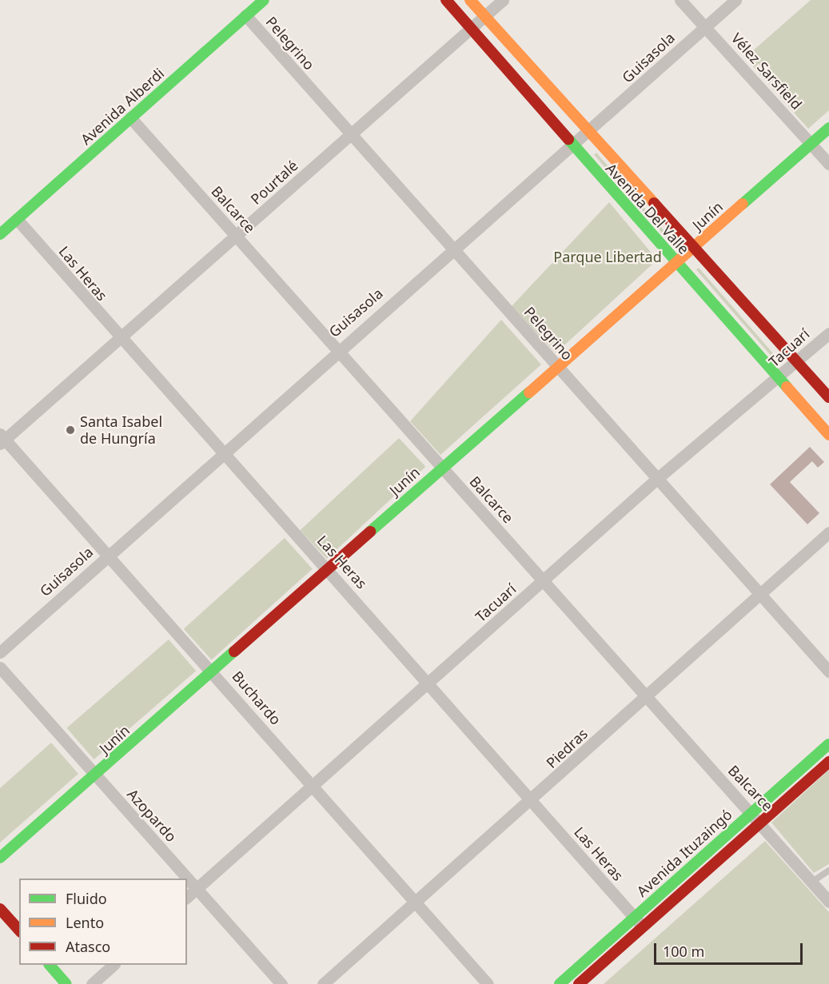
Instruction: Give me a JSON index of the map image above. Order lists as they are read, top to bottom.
{
  "streets": {
    "main road": [
      "Avenida Alberdi",
      "Avenida Del Valle",
      "Junín",
      "Avenida Ituzaingó"
    ],
    "street": [
      "Pelegrino",
      "Guisasola",
      "Vélez Sarsfield",
      "Pourtalé",
      "Balcarce",
      "Las Heras",
      "Tacuarí",
      "Buchardo",
      "Piedras",
      "Azopardo"
    ]
  },
  "crossings": [
    ["Pelegrino", "Guisasola"],
    ["Pelegrino", "Avenida Alberdi"],
    ["Pelegrino", "Pourtalé"],
    ["Pelegrino", "Junín"],
    ["Pelegrino", "Tacuarí"],
    ["Pelegrino", "Piedras"],
    ["Guisasola", "Vélez Sarsfield"],
    ["Guisasola", "Avenida Del Valle"],
    ["Guisasola", "Balcarce"],
    ["Guisasola", "Las Heras"],
    ["Guisasola", "Buchardo"],
    ["Vélez Sarsfield", "Junín"],
    ["Avenida Alberdi", "Balcarce"],
    ["Avenida Alberdi", "Las Heras"],
    ["Pourtalé", "Avenida Del Valle"],
    ["Pourtalé", "Balcarce"],
    ["Pourtalé", "Las Heras"],
    ["Pourtalé", "Buchardo"],
    ["Avenida Del Valle", "Junín"],
    ["Avenida Del Valle", "Tacuarí"],
    ["Balcarce", "Junín"],
    ["Balcarce", "Tacuarí"],
    ["Balcarce", "Piedras"],
    ["Balcarce", "Avenida Ituzaingó"],
    ["Junín", "Las Heras"],
    ["Junín", "Buchardo"],
    ["Junín", "Azopardo"],
    ["Las Heras", "Tacuarí"],
    ["Las Heras", "Piedras"],
    ["Las Heras", "Avenida Ituzaingó"],
    ["Tacuarí", "Buchardo"],
    ["Tacuarí", "Azopardo"],
    ["Buchardo", "Piedras"]
  ],
  "parks": ["Parque Libertad"],
  "places": ["Santa Isabel de Hungría"],
  "legend": ["Fluido", "Lento", "Atasco"],
  "scale_bar": "100 m"
}
